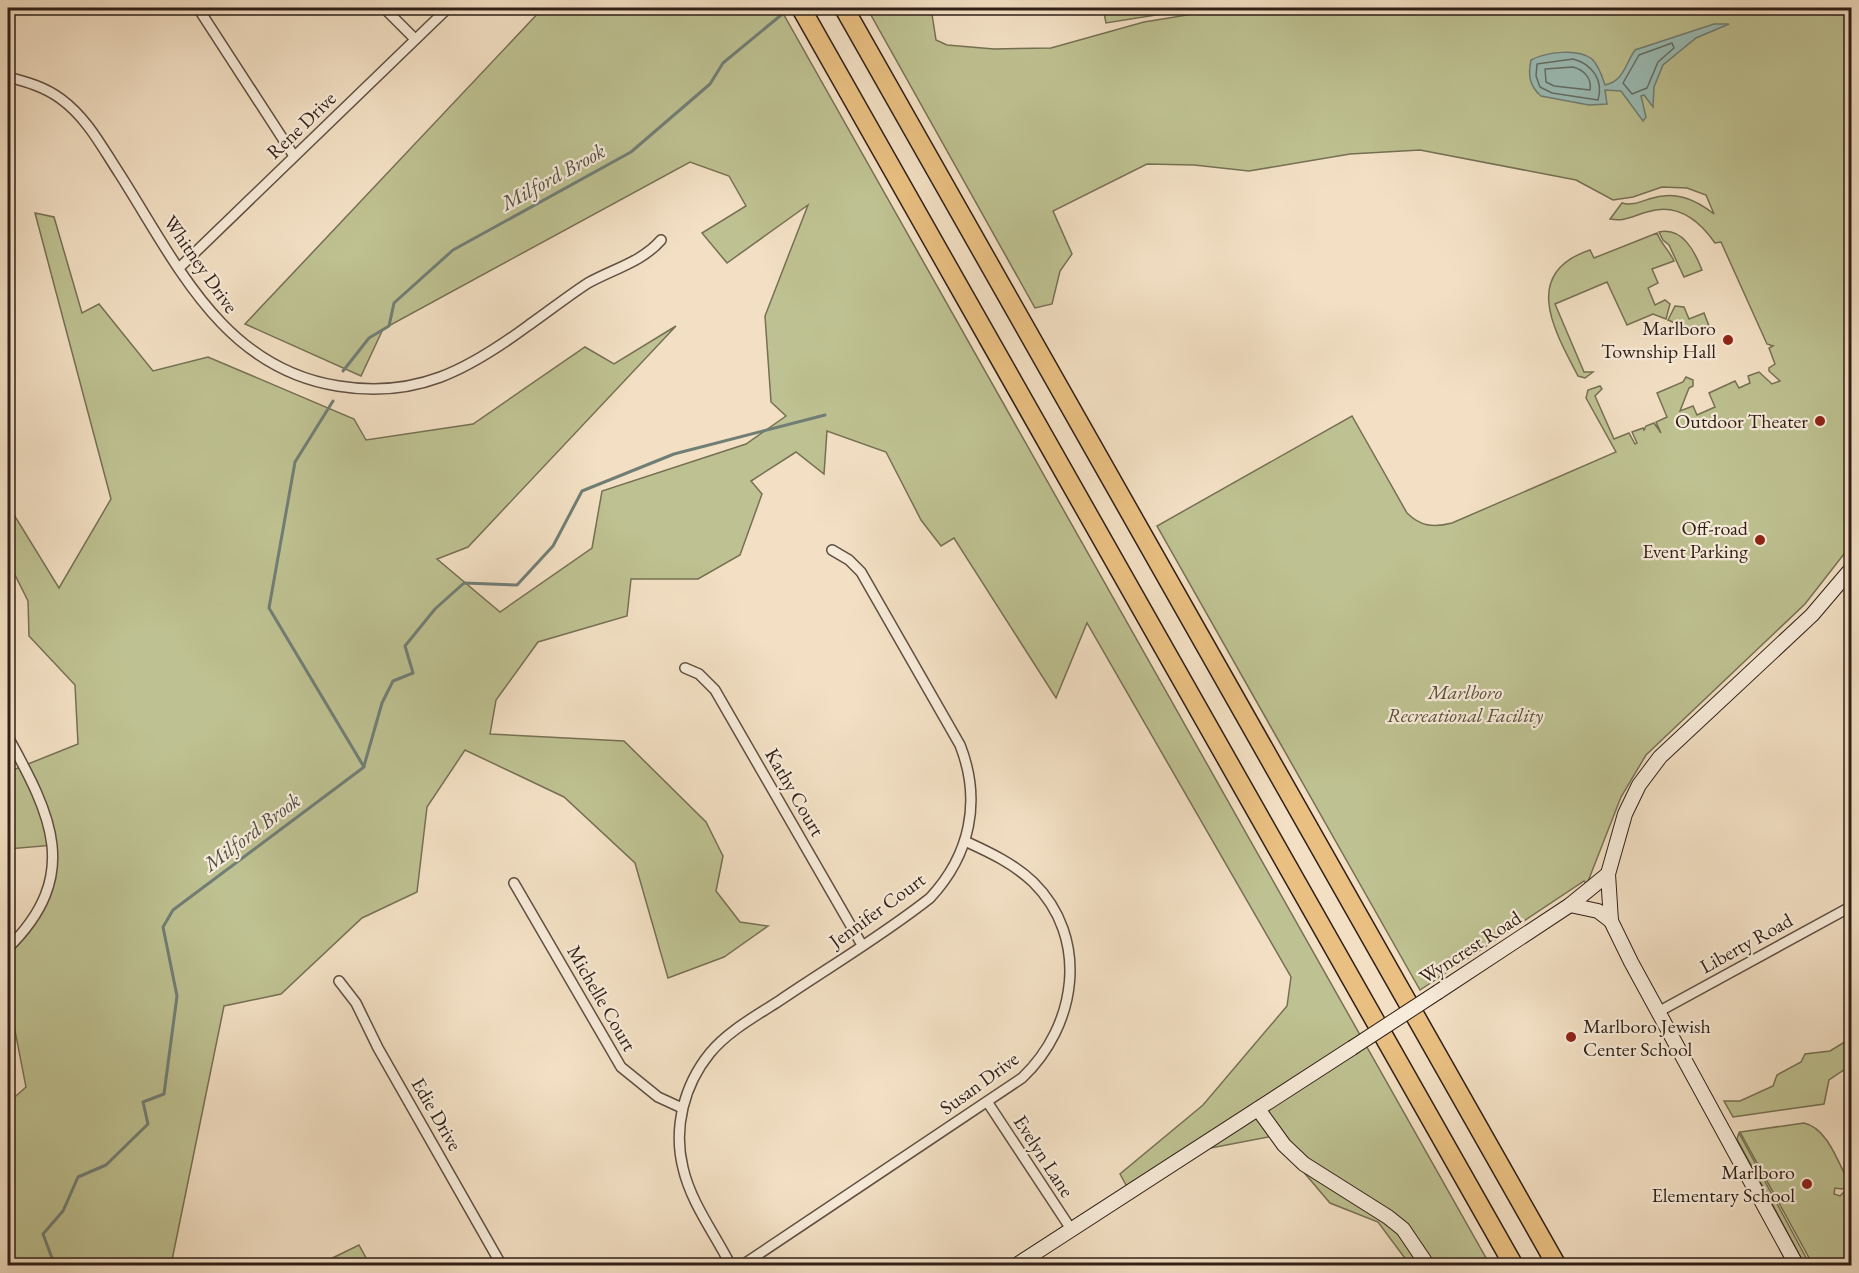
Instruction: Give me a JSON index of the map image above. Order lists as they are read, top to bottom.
{
  "streets": {
    "street": [
      "Rene Drive",
      "Whitney Drive",
      "Kathy Court",
      "Jennifer Court",
      "Liberty Road",
      "Wyncrest Road",
      "Michelle Court",
      "Susan Drive",
      "Edie Drive",
      "Evelyn Lane"
    ]
  },
  "crossings": [
    ["Rene Drive", "Whitney Drive"],
    ["Kathy Court", "Jennifer Court"],
    ["Jennifer Court", "Michelle Court"],
    ["Jennifer Court", "Susan Drive"],
    ["Wyncrest Road", "Evelyn Lane"],
    ["Susan Drive", "Evelyn Lane"]
  ],
  "water": ["Milford Brook"],
  "parks": ["Marlboro Recreational Facility"],
  "places": [
    "Marlboro Township Hall",
    "Outdoor Theater",
    "Off-road Event Parking",
    "Marlboro Jewish Center School",
    "Marlboro Elementary School"
  ]
}
